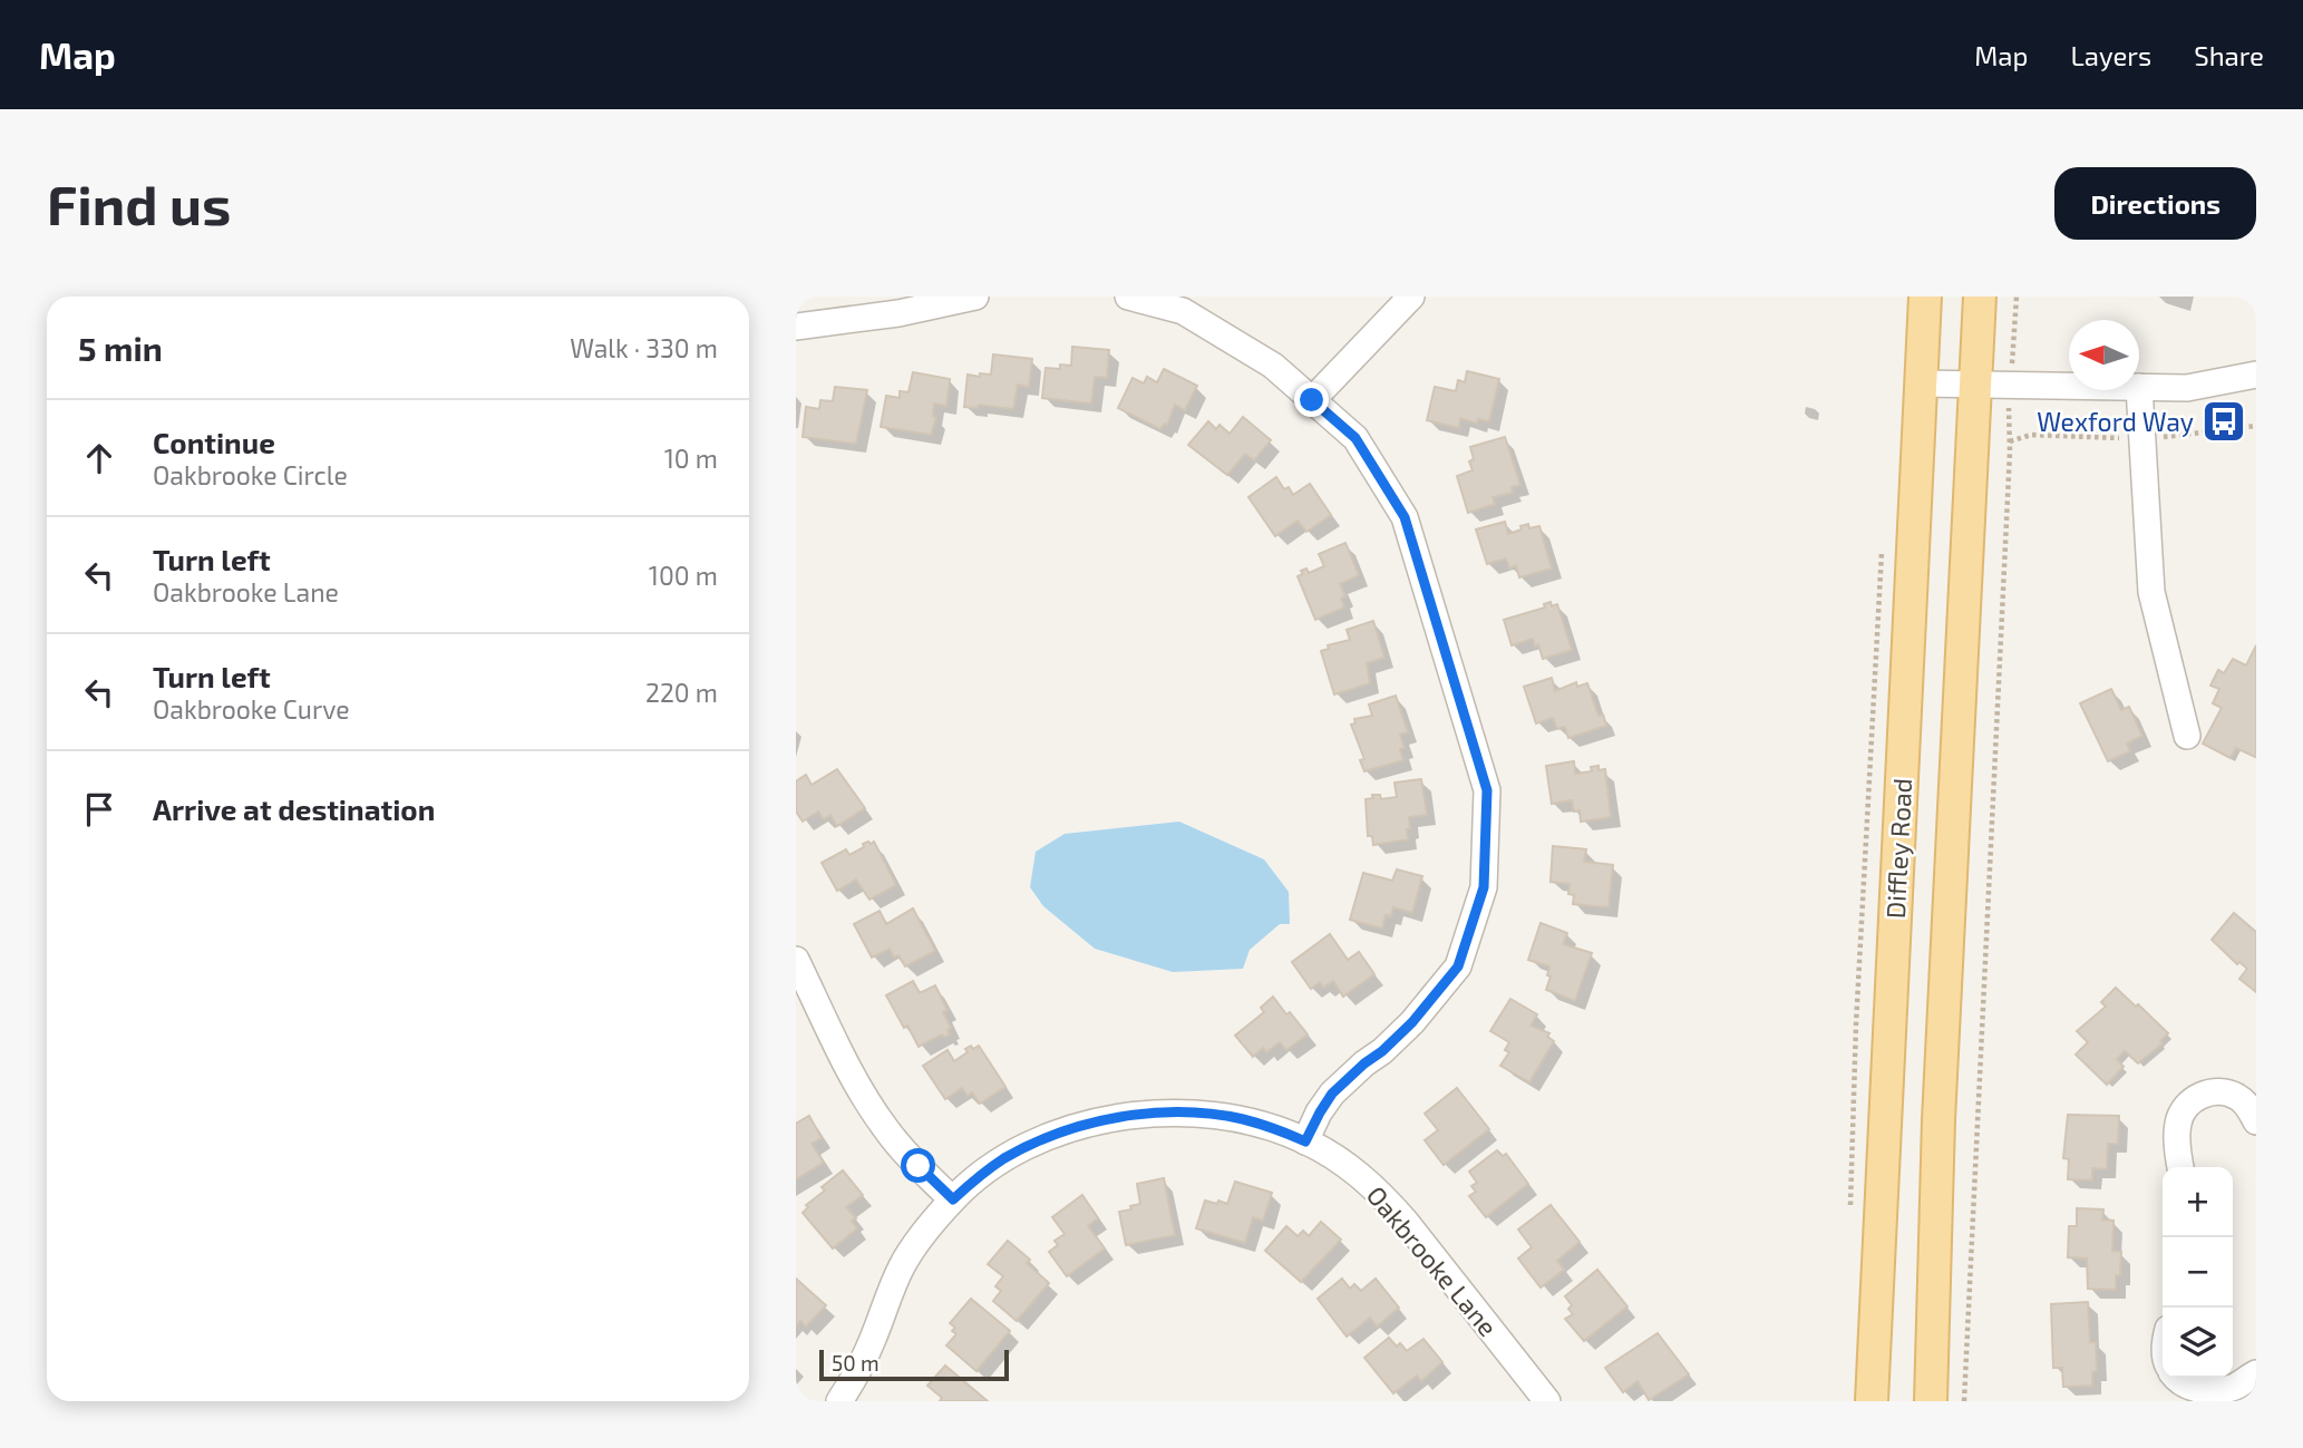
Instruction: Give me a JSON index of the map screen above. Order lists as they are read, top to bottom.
{
  "streets": {
    "main road": ["Diffley Road"],
    "street": ["Oakbrooke Lane"]
  },
  "places": {
    "bus stop": ["Wexford Way"]
  },
  "scale_bar": "50 m",
  "north": "left",
  "page": {
    "header": "Map",
    "nav": ["Map", "Layers", "Share"],
    "buttons": "Directions",
    "title": "Find us",
    "heading": ["5 min", "Walk · 330 m"],
    "list": [
      ["Continue", "Oakbrooke Circle", "10 m"],
      ["Turn left", "Oakbrooke Lane", "100 m"],
      ["Turn left", "Oakbrooke Curve", "220 m"],
      "Arrive at destination"
    ],
    "map_buttons": ["+", "−"],
    "scale": "50 m"
  }
}
